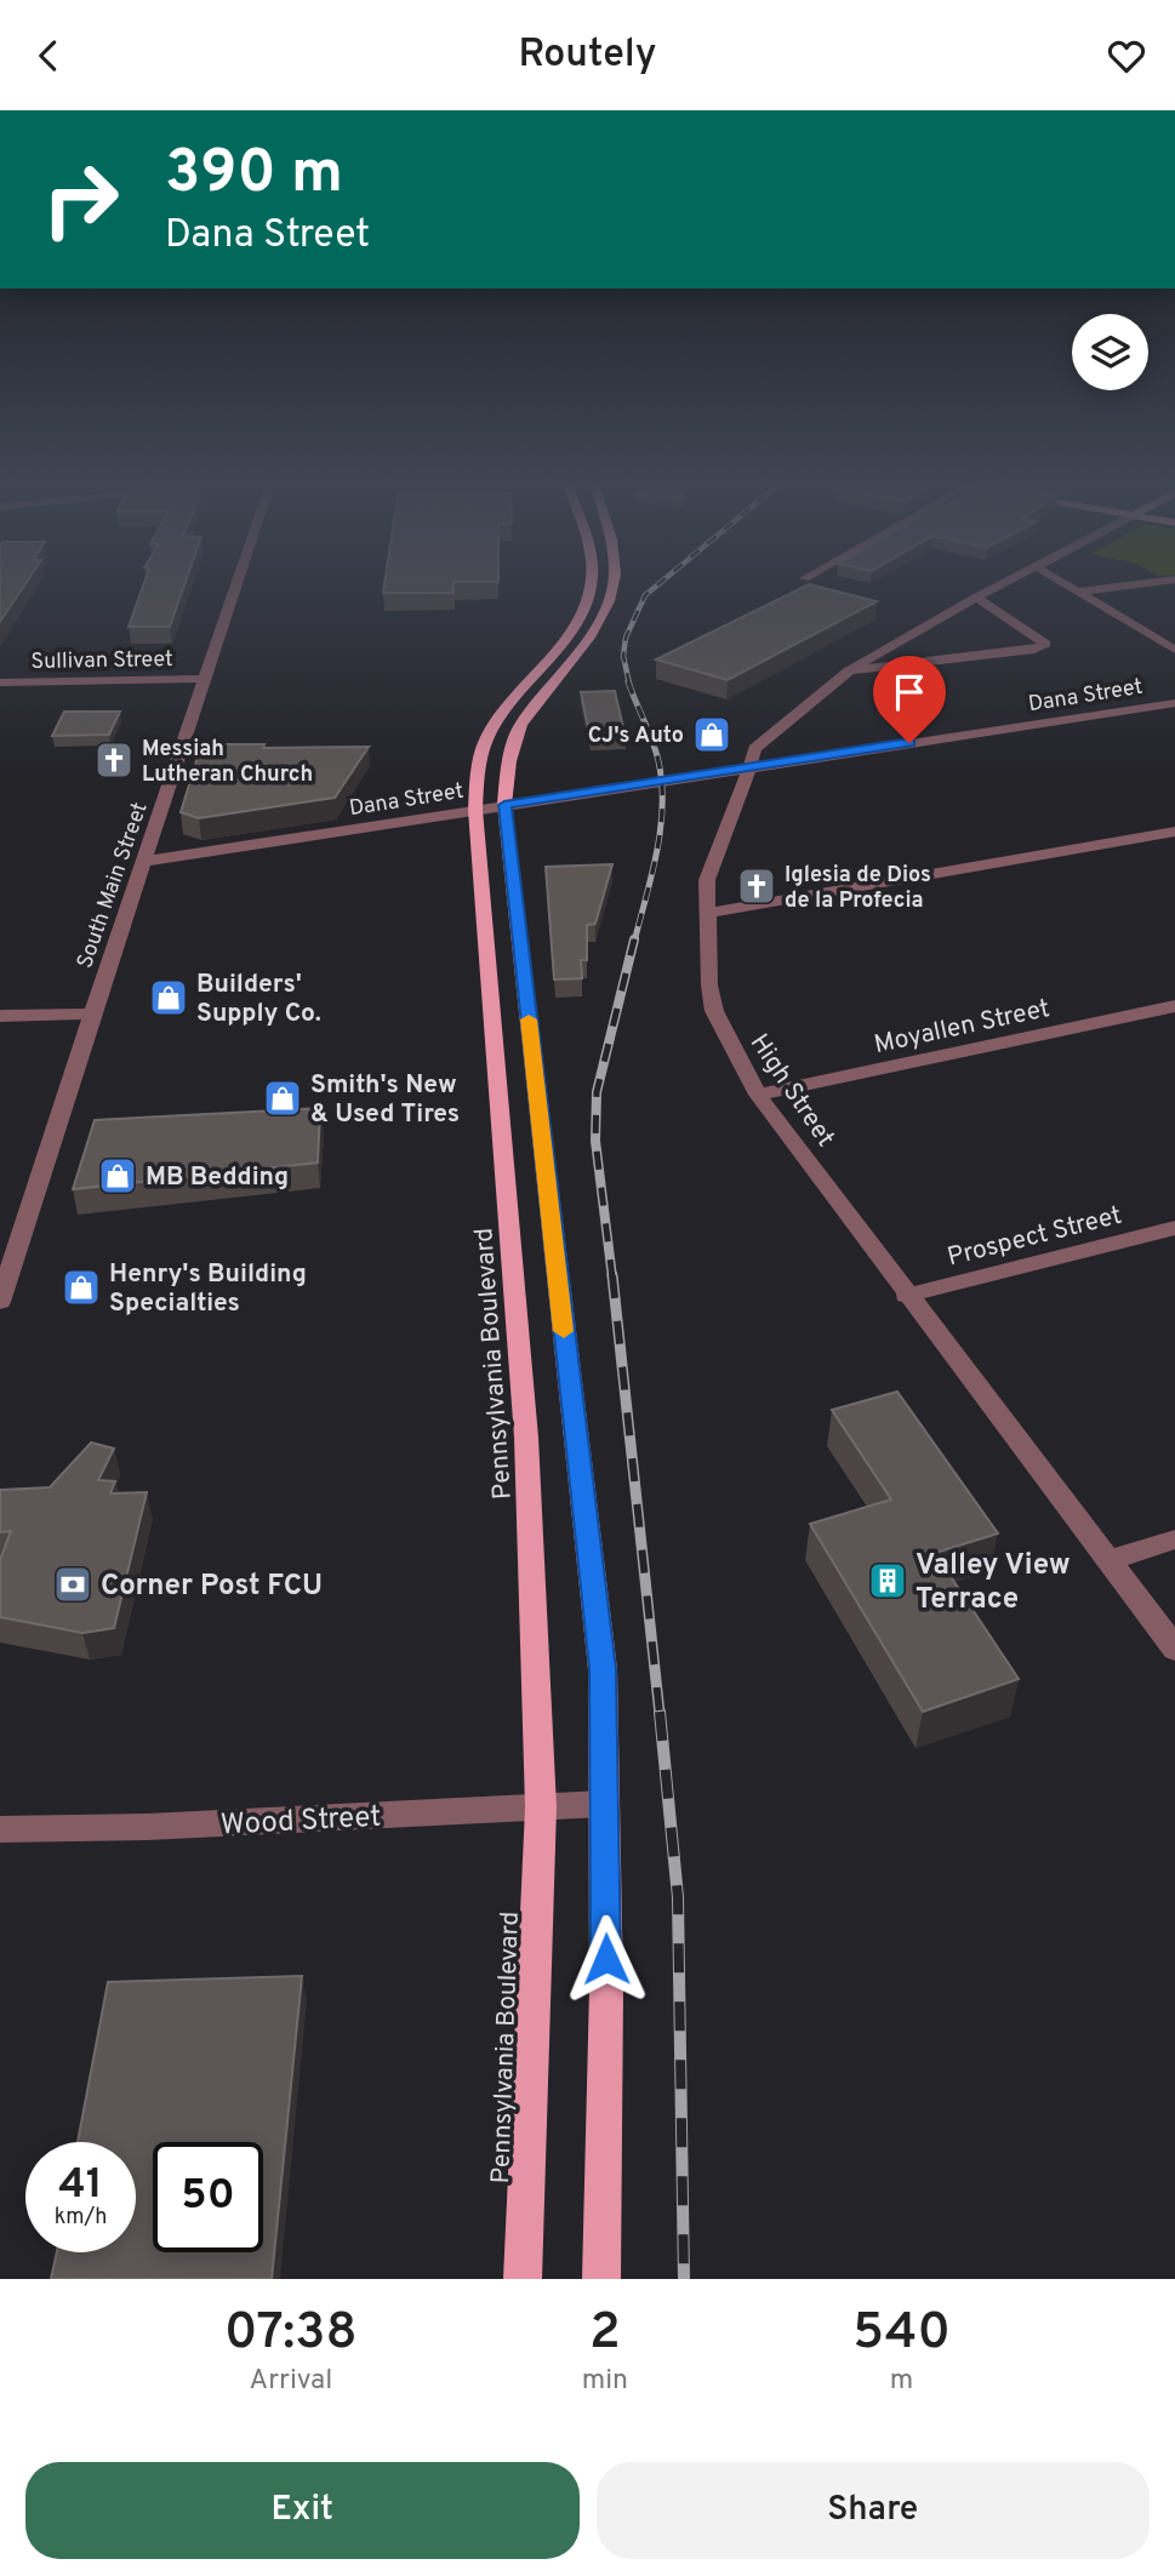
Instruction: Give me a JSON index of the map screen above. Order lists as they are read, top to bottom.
{
  "streets": {
    "main road": ["Pennsylvania Boulevard"],
    "street": [
      "Sullivan Street",
      "Dana Street",
      "South Main Street",
      "Moyallen Street",
      "High Street",
      "Prospect Street",
      "Wood Street"
    ]
  },
  "crossings": [
    ["Sullivan Street", "South Main Street"],
    ["Dana Street", "South Main Street"],
    ["Dana Street", "High Street"],
    ["Dana Street", "Pennsylvania Boulevard"],
    ["Moyallen Street", "High Street"],
    ["High Street", "Prospect Street"],
    ["Pennsylvania Boulevard", "Wood Street"]
  ],
  "places": {
    "shop": [
      "CJ's Auto",
      "Builders' Supply Co.",
      "Smith's New & Used Tires",
      "MB Bedding",
      "Henry's Building Specialties"
    ],
    "church": ["Messiah Lutheran Church", "Iglesia de Dios de la Profecia"],
    "building": ["Valley View Terrace"],
    "bank": ["Corner Post FCU"]
  },
  "page": {
    "header": "Routely",
    "turn": ["390 m", "Dana Street"],
    "speed": "41 km/h",
    "limit": "50",
    "eta": [
      "07:38",
      "Arrival",
      "2",
      "min",
      "540",
      "m"
    ],
    "buttons": ["Exit", "Share"]
  }
}
